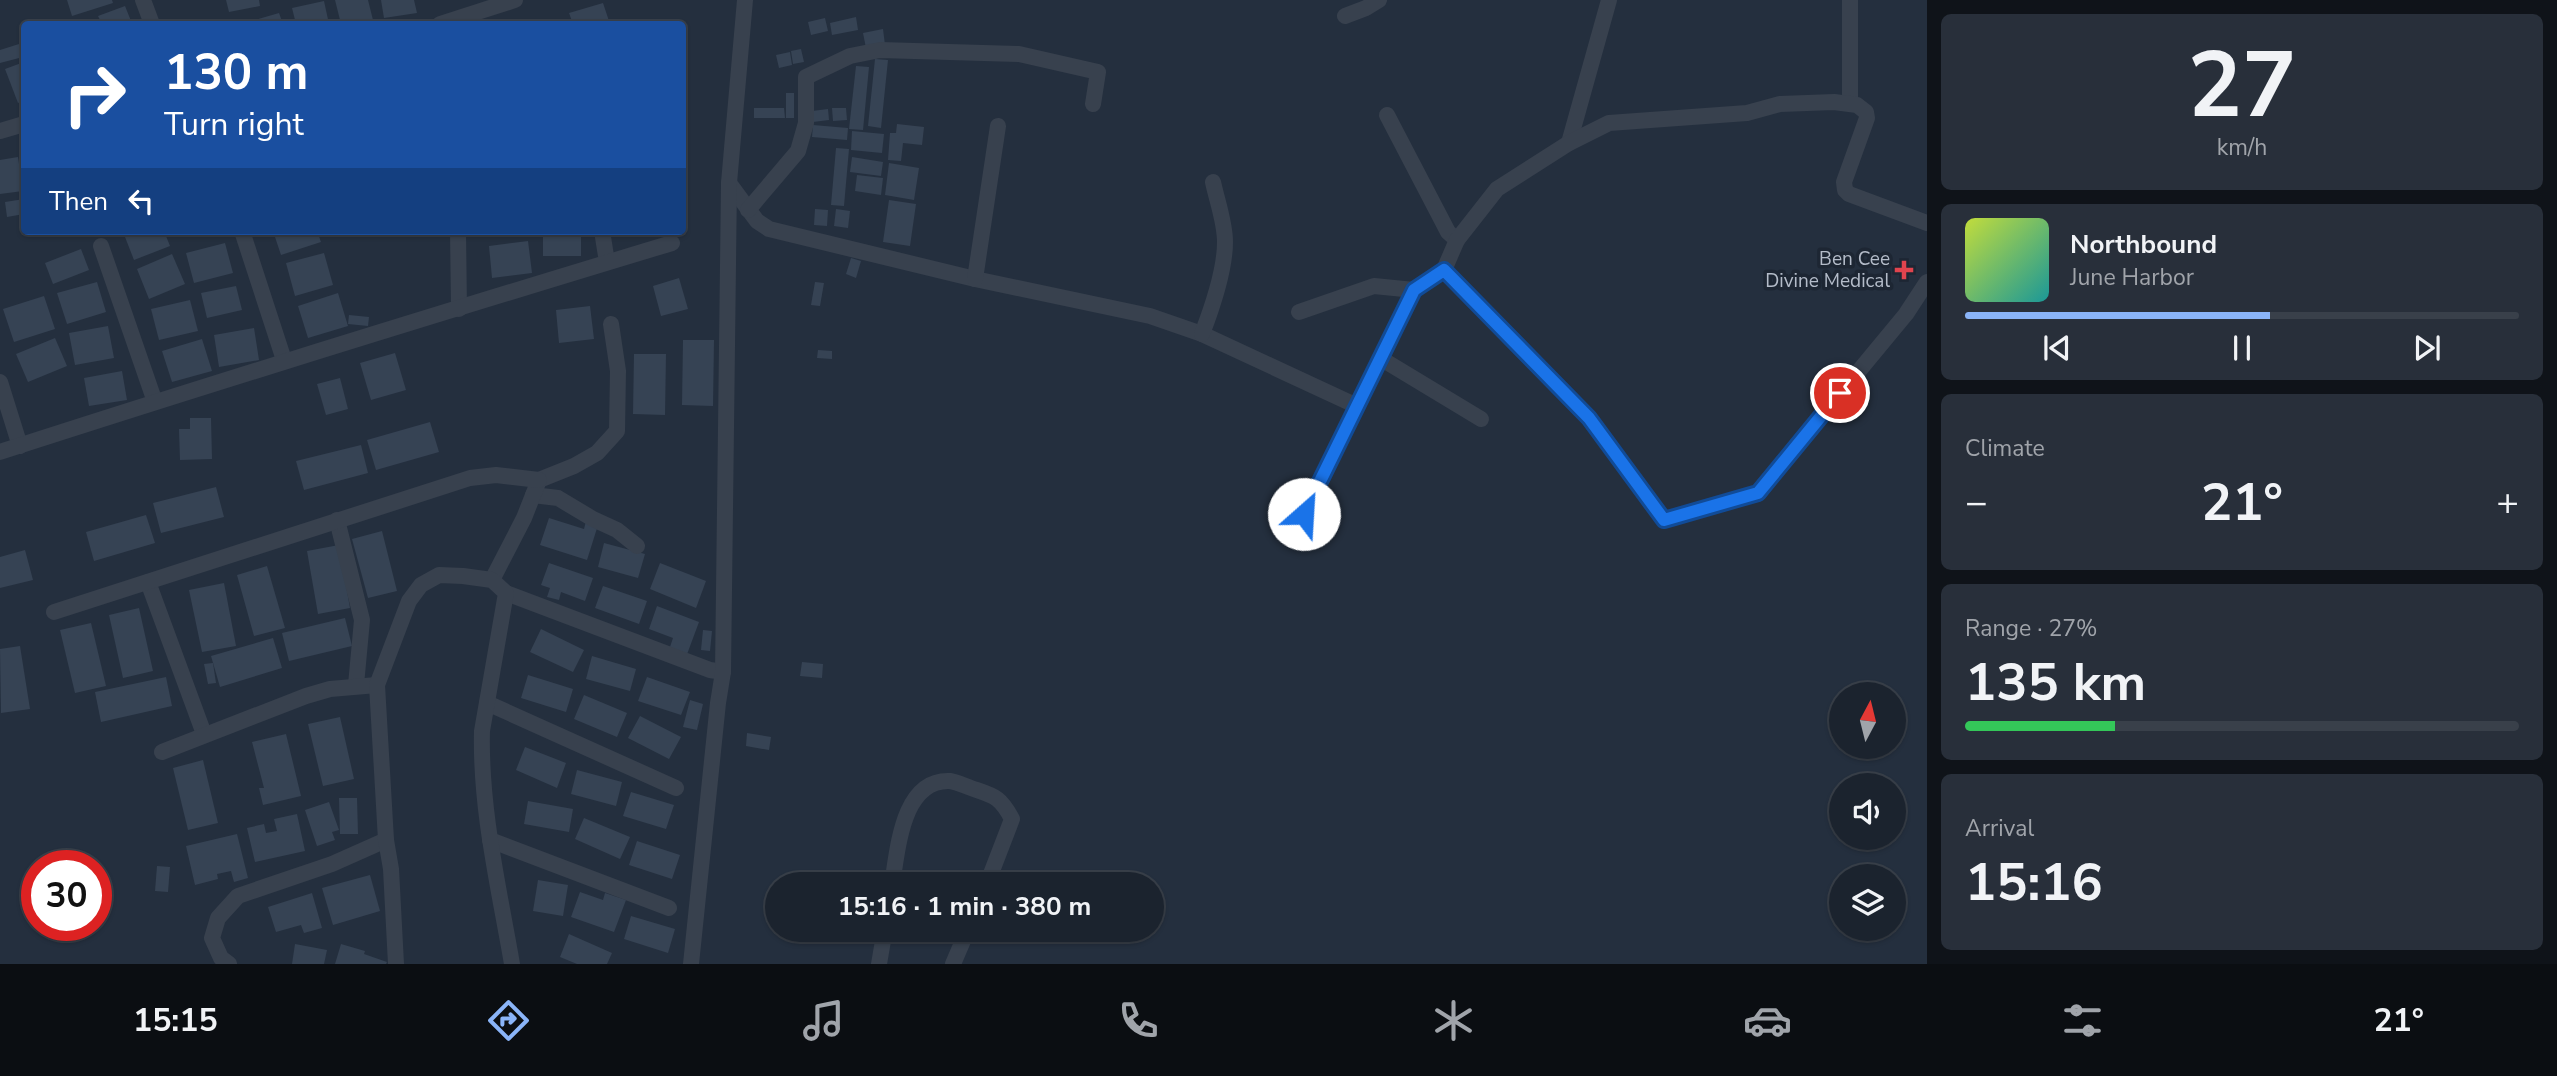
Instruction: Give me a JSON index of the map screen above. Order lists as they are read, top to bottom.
{
  "places": {
    "health": ["Ben Cee Divine Medical"]
  },
  "north": "top",
  "page": {
    "tile": [
      ["27", "km/h"],
      "Climate",
      ["Range · 27%", "135 km"],
      ["Arrival", "15:16"]
    ],
    "turn": ["130 m", "Turn right"],
    "then": "Then",
    "song": ["Northbound", "June Harbor"],
    "heat": ["−", "21°", "+"],
    "limit": "30",
    "trip": "15:16 · 1 min · 380 m",
    "tabs": ["15:15", "21°"]
  }
}
